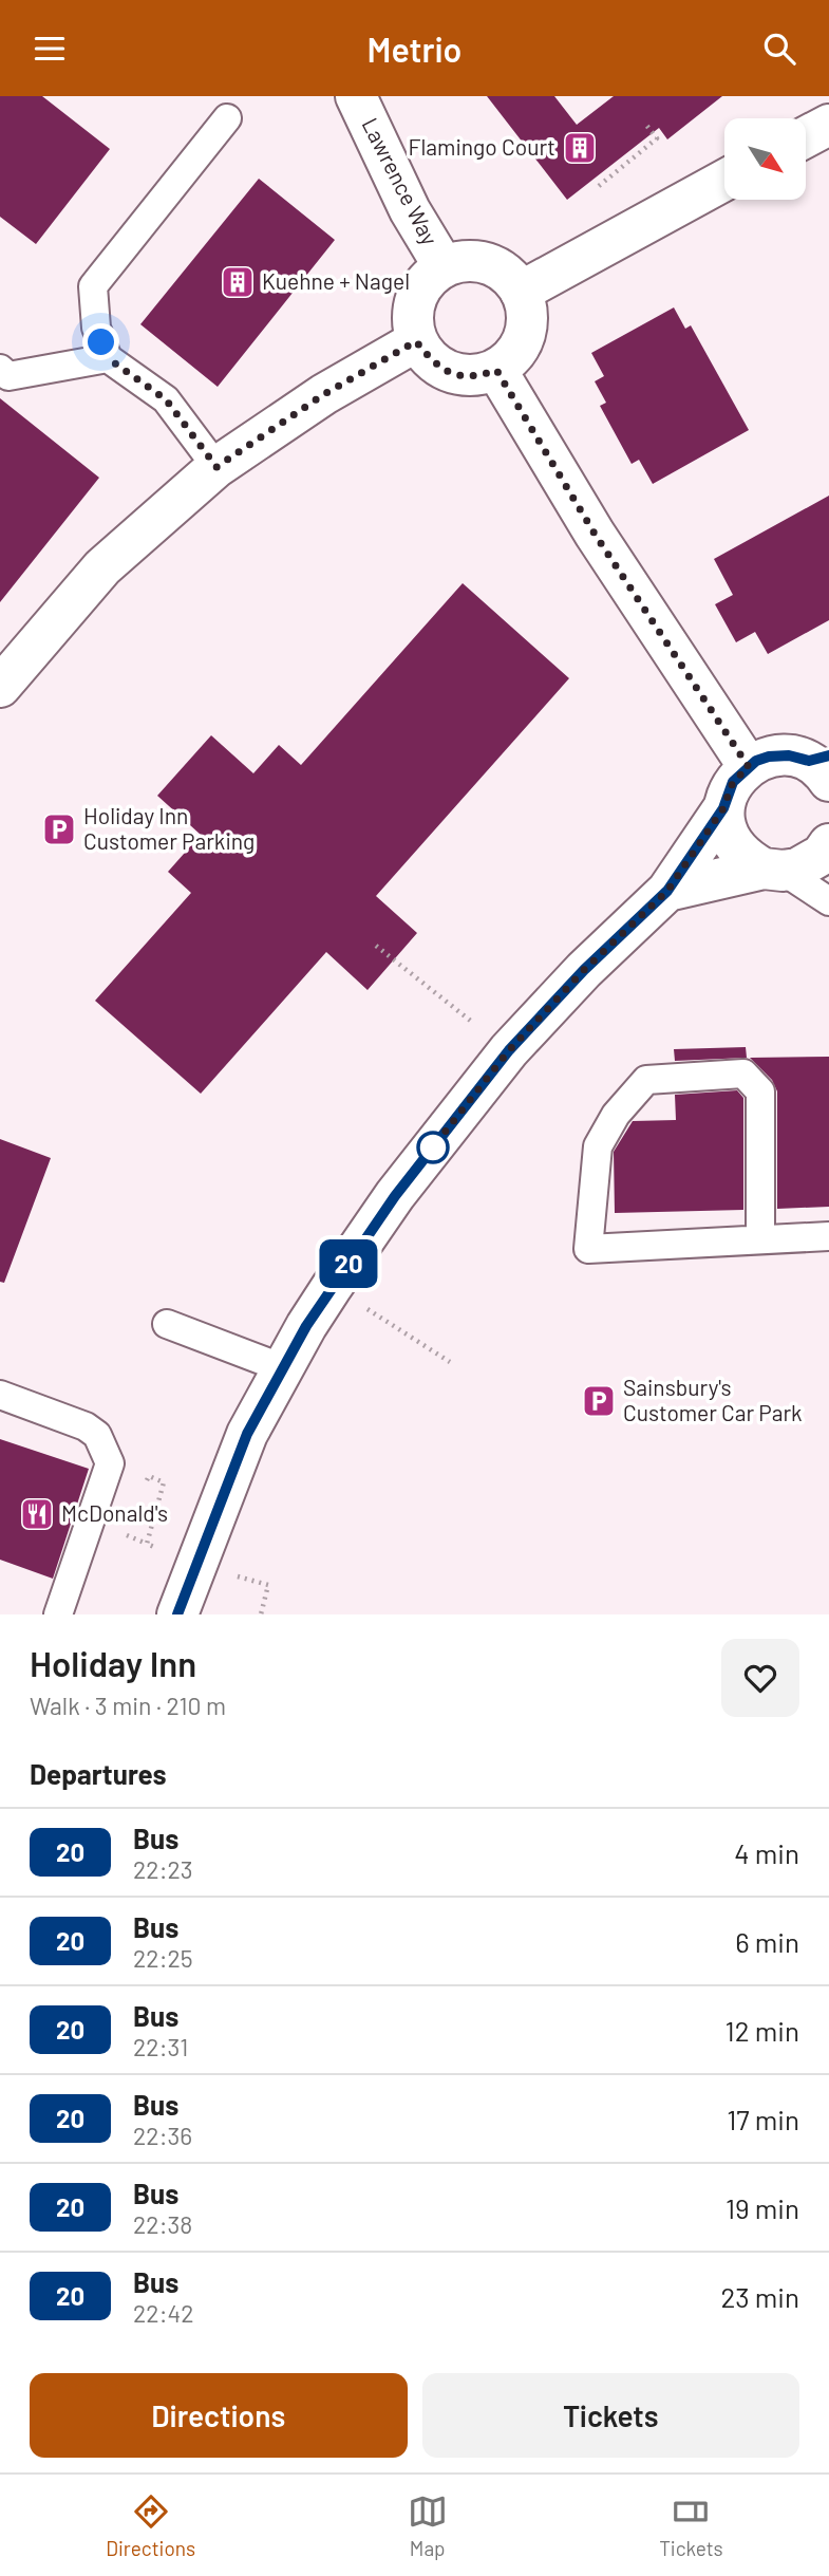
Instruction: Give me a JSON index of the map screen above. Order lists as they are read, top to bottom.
{
  "streets": {
    "street": ["Lawrence Way"]
  },
  "places": {
    "building": ["Flamingo Court", "Kuehne + Nagel"],
    "parking": ["Holiday Inn Customer Parking", "Sainsbury's Customer Car Park"],
    "restaurant": ["McDonald's"]
  },
  "lines": ["bus line 20"],
  "north": "bottom right",
  "page": {
    "header": "Metrio",
    "on_map": "20",
    "heading": [
      ["Holiday Inn", "Walk · 3 min · 210 m"],
      "Departures"
    ],
    "list": [
      {
        "mark": "20",
        "name": "Bus",
        "note": "22:23",
        "value": "4 min"
      },
      {
        "mark": "20",
        "name": "Bus",
        "note": "22:25",
        "value": "6 min"
      },
      {
        "mark": "20",
        "name": "Bus",
        "note": "22:31",
        "value": "12 min"
      },
      {
        "mark": "20",
        "name": "Bus",
        "note": "22:36",
        "value": "17 min"
      },
      {
        "mark": "20",
        "name": "Bus",
        "note": "22:38",
        "value": "19 min"
      },
      {
        "mark": "20",
        "name": "Bus",
        "note": "22:42",
        "value": "23 min"
      }
    ],
    "buttons": ["Directions", "Tickets"],
    "tabs": ["Directions", "Map", "Tickets"]
  }
}
